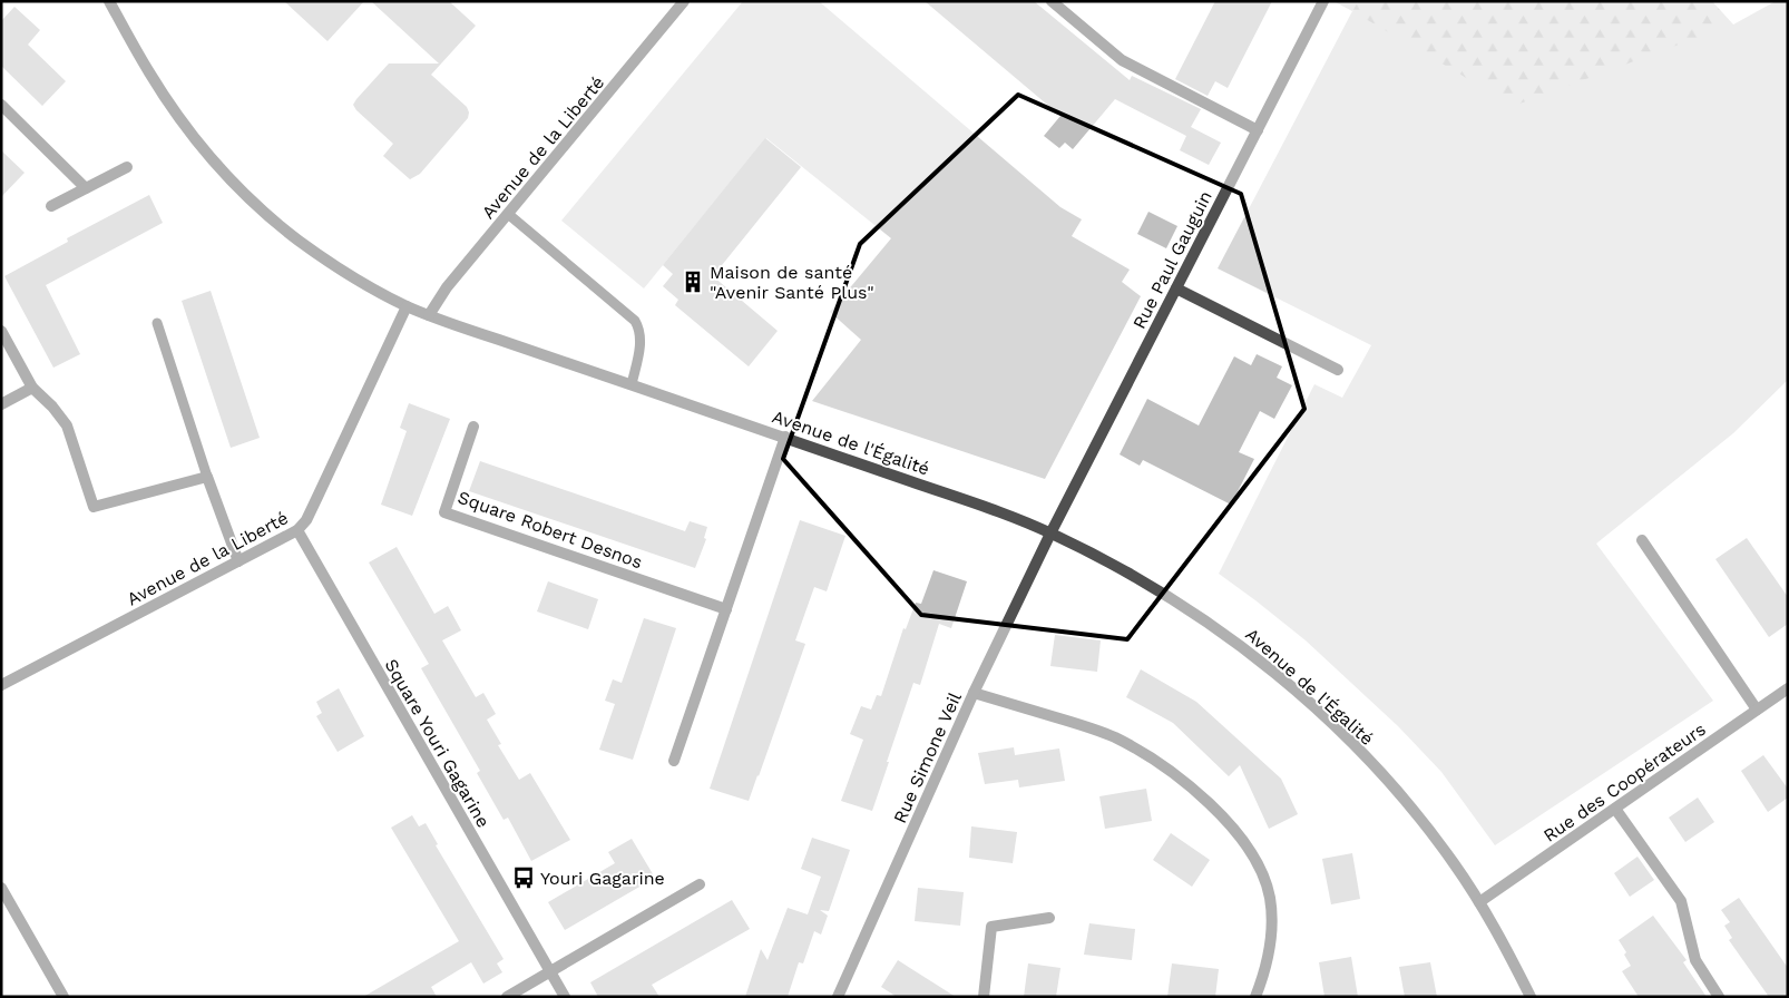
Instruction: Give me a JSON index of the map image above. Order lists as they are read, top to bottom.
{
  "streets": {
    "street": [
      "Avenue de la Liberté",
      "Rue Paul Gauguin",
      "Avenue de l'Égalité",
      "Square Robert Desnos",
      "Square Youri Gagarine",
      "Rue Simone Veil",
      "Rue des Coopérateurs"
    ]
  },
  "crossings": [
    ["Avenue de la Liberté", "Avenue de l'Égalité"],
    ["Avenue de la Liberté", "Square Youri Gagarine"],
    ["Rue Paul Gauguin", "Avenue de l'Égalité"],
    ["Rue Paul Gauguin", "Rue Simone Veil"],
    ["Avenue de l'Égalité", "Rue Simone Veil"],
    ["Avenue de l'Égalité", "Rue des Coopérateurs"]
  ],
  "places": {
    "building": ["Maison de santé \"Avenir Santé Plus\""],
    "bus stop": ["Youri Gagarine"]
  }
}
